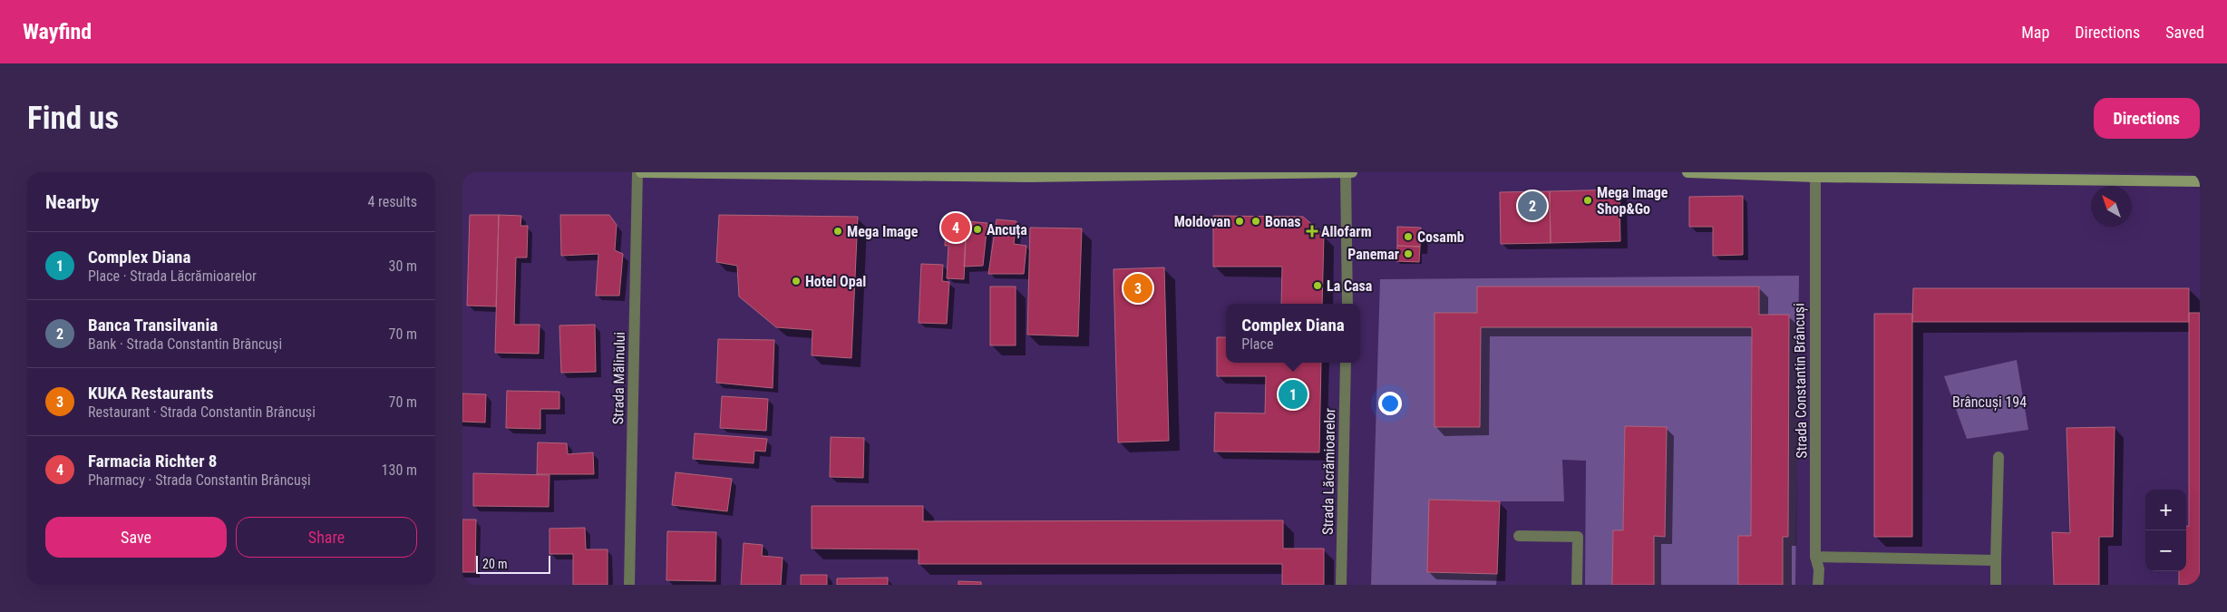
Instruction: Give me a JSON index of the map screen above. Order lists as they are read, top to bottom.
{
  "streets": {
    "street": ["Strada Mălinului", "Strada Constantin Brâncuși", "Strada Lăcrămioarelor"]
  },
  "parks": ["Brâncuși 194"],
  "places": {
    "other": [
      "Mega Image Shop&Go",
      "Moldovan",
      "Bonas",
      "Ancuța",
      "Mega Image",
      "Cosamb",
      "Panemar",
      "Hotel Opal",
      "La Casa"
    ],
    "health": ["Allofarm"]
  },
  "scale_bar": "20 m",
  "north": "top left",
  "page": {
    "header": "Wayfind",
    "nav": ["Map", "Directions", "Saved"],
    "buttons": [
      "Directions",
      ["Save", "Share"]
    ],
    "title": "Find us",
    "heading": ["Nearby", "4 results"],
    "pins": [
      "2",
      "4",
      "3",
      "1"
    ],
    "list": [
      {
        "mark": "1",
        "name": "Complex Diana",
        "note": "Place · Strada Lăcrămioarelor",
        "value": "30 m"
      },
      {
        "mark": "2",
        "name": "Banca Transilvania",
        "note": "Bank · Strada Constantin Brâncuși",
        "value": "70 m"
      },
      {
        "mark": "3",
        "name": "KUKA Restaurants",
        "note": "Restaurant · Strada Constantin Brâncuși",
        "value": "70 m"
      },
      {
        "mark": "4",
        "name": "Farmacia Richter 8",
        "note": "Pharmacy · Strada Constantin Brâncuși",
        "value": "130 m"
      }
    ],
    "popup": ["Complex Diana", "Place"],
    "map_buttons": ["+", "−"],
    "scale": "20 m"
  }
}
